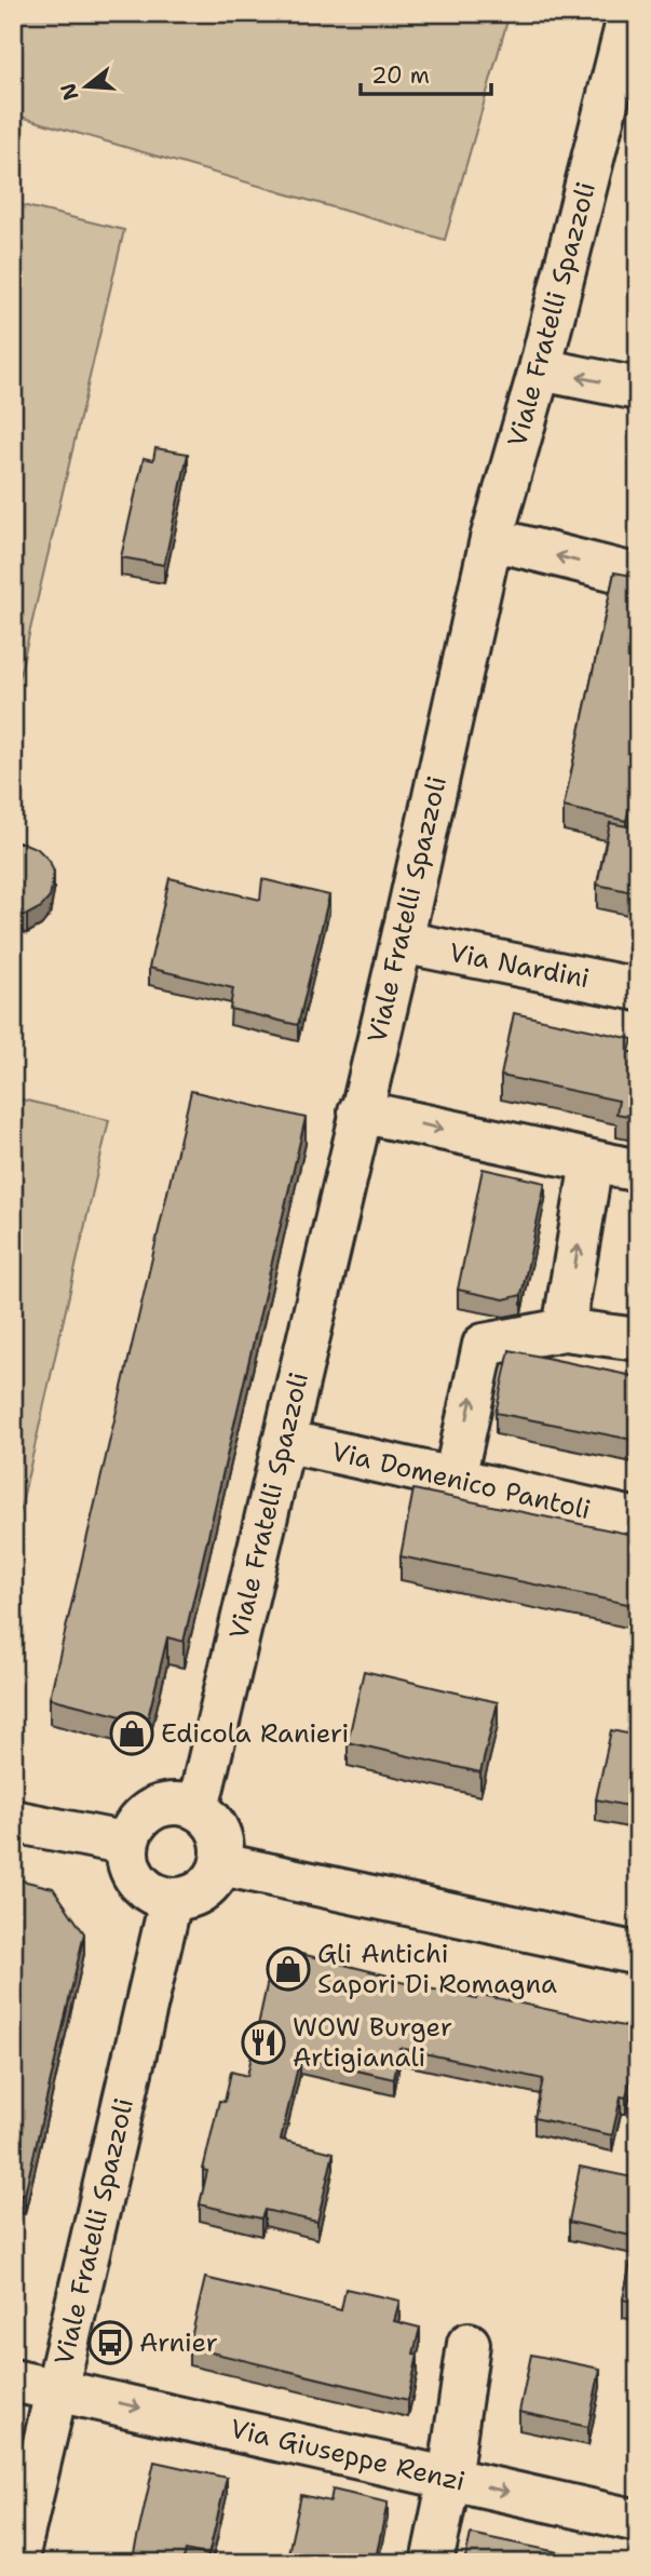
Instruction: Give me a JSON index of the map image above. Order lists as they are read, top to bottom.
{
  "streets": {
    "street": [
      "Viale Fratelli Spazzoli",
      "Via Nardini",
      "Via Domenico Pantoli",
      "Via Giuseppe Renzi"
    ]
  },
  "crossings": [
    ["Viale Fratelli Spazzoli", "Via Nardini"],
    ["Viale Fratelli Spazzoli", "Via Domenico Pantoli"],
    ["Viale Fratelli Spazzoli", "Via Giuseppe Renzi"]
  ],
  "one_way": ["Via Giuseppe Renzi"],
  "places": {
    "shop": ["Edicola Ranieri", "Gli Antichi Sapori Di Romagna"],
    "restaurant": ["WOW Burger Artigianali"],
    "bus stop": ["Arnier"]
  },
  "scale_bar": "20 m",
  "north": "left"
}
